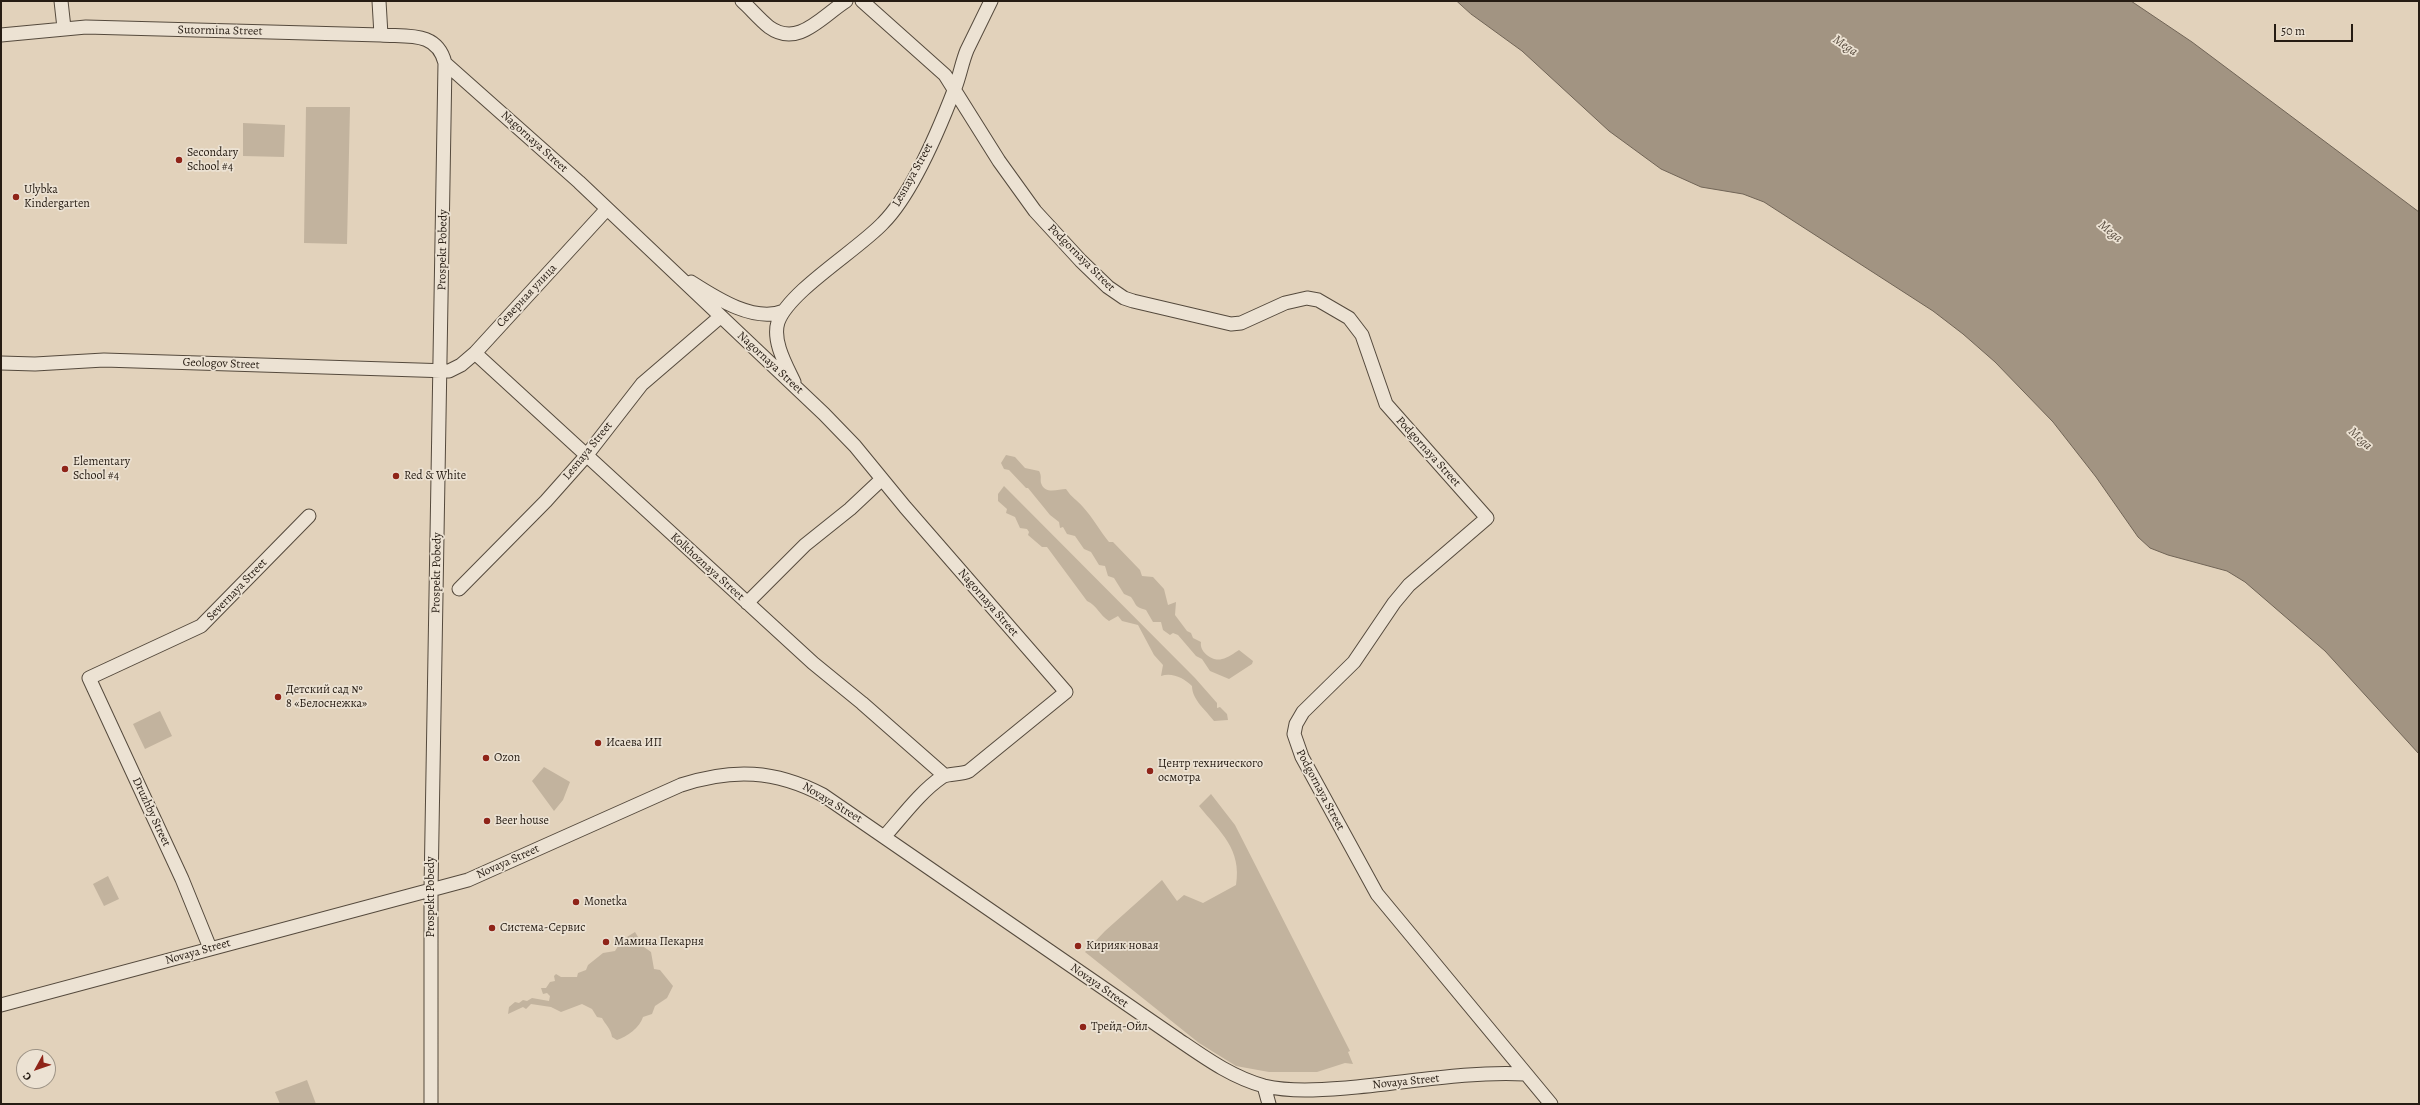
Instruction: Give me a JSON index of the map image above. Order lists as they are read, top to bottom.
{
  "streets": {
    "street": [
      "Sutormina Street",
      "Nagornaya Street",
      "Lesnaya Street",
      "Prospekt Pobedy",
      "Podgornaya Street",
      "Северная улица",
      "Geologov Street",
      "Kolkhoznaya Street",
      "Severnaya Street",
      "Novaya Street",
      "Druzhby Street"
    ]
  },
  "crossings": [
    ["Sutormina Street", "Prospekt Pobedy"],
    ["Nagornaya Street", "Lesnaya Street"],
    ["Nagornaya Street", "Prospekt Pobedy"],
    ["Nagornaya Street", "Северная улица"],
    ["Nagornaya Street", "Kolkhoznaya Street"],
    ["Lesnaya Street", "Podgornaya Street"],
    ["Lesnaya Street", "Kolkhoznaya Street"],
    ["Prospekt Pobedy", "Северная улица"],
    ["Prospekt Pobedy", "Geologov Street"],
    ["Prospekt Pobedy", "Novaya Street"],
    ["Podgornaya Street", "Novaya Street"],
    ["Северная улица", "Geologov Street"],
    ["Северная улица", "Kolkhoznaya Street"],
    ["Severnaya Street", "Druzhby Street"],
    ["Novaya Street", "Druzhby Street"]
  ],
  "water": ["Mega"],
  "places": [
    "Secondary School #4",
    "Ulybka Kindergarten",
    "Elementary School #4",
    "Red & White",
    "Детский сад № 8 «Белоснежка»",
    "Исаева ИП",
    "Ozon",
    "Центр технического осмотра",
    "Beer house",
    "Monetka",
    "Система-Сервис",
    "Мамина Пекарня",
    "Кирияк новая",
    "Трейд-Ойл"
  ],
  "scale_bar": "50 m",
  "north": "bottom left"
}
